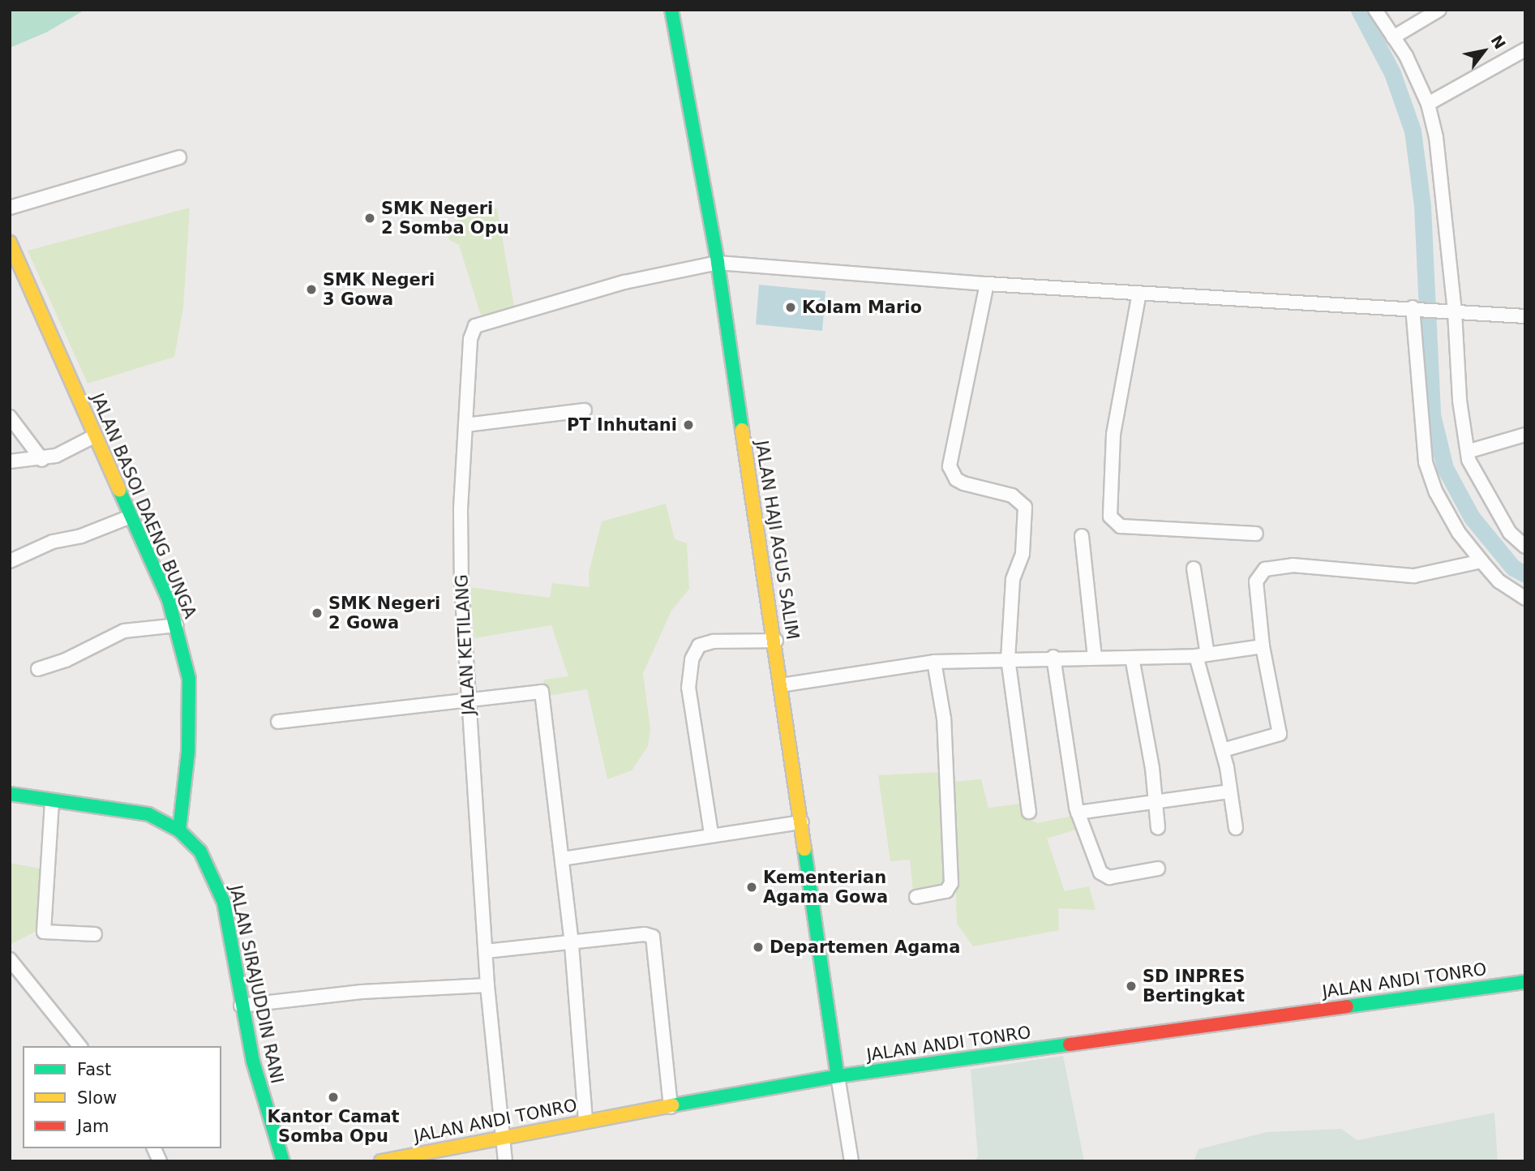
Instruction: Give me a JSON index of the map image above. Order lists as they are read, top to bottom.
{
  "streets": {
    "street": [
      "JALAN BASOI DAENG BUNGA",
      "JALAN HAJI AGUS SALIM",
      "JALAN KETILANG",
      "JALAN ANDI TONRO",
      "JALAN SIRAJUDDIN RANI"
    ]
  },
  "crossings": [
    ["JALAN BASOI DAENG BUNGA", "JALAN SIRAJUDDIN RANI"],
    ["JALAN HAJI AGUS SALIM", "JALAN KETILANG"],
    ["JALAN HAJI AGUS SALIM", "JALAN ANDI TONRO"],
    ["JALAN KETILANG", "JALAN ANDI TONRO"]
  ],
  "places": [
    "SMK Negeri 2 Somba Opu",
    "SMK Negeri 3 Gowa",
    "Kolam Mario",
    "PT Inhutani",
    "SMK Negeri 2 Gowa",
    "Kementerian Agama Gowa",
    "Departemen Agama",
    "SD INPRES Bertingkat",
    "Kantor Camat Somba Opu"
  ],
  "legend": ["Fast", "Slow", "Jam"],
  "north": "top right"
}
